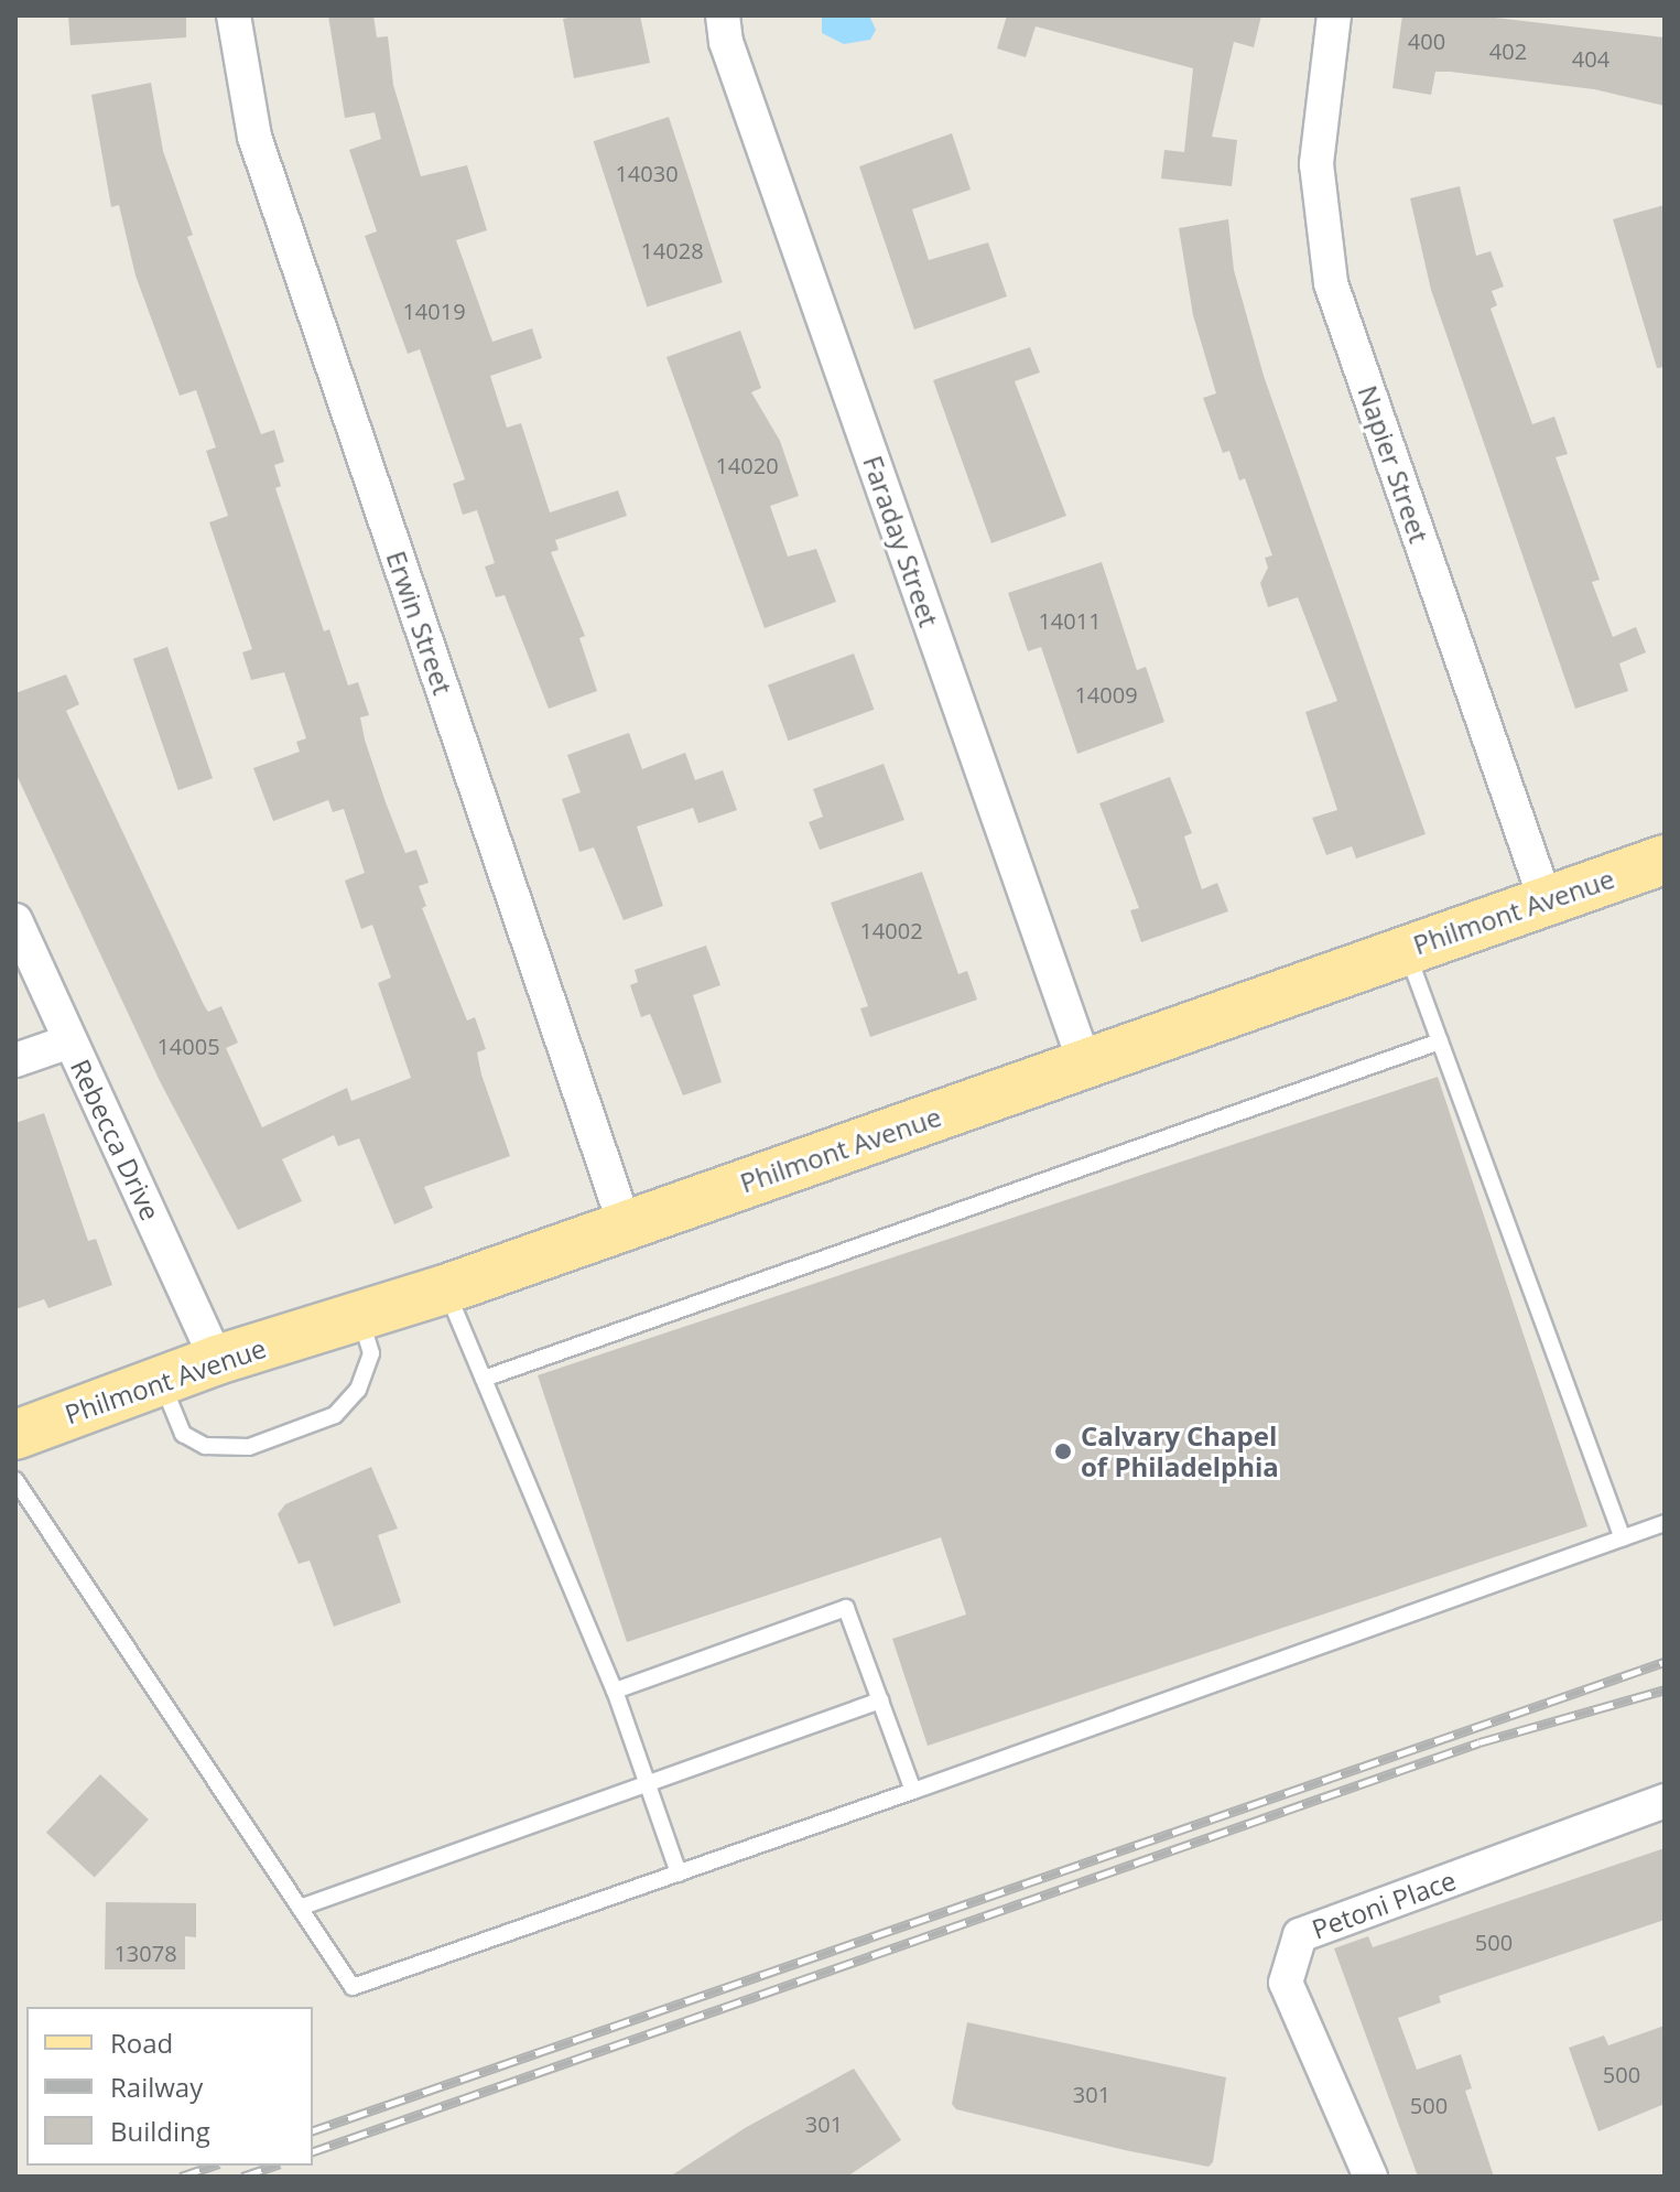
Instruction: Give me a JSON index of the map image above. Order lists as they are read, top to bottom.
{
  "streets": {
    "main road": ["Philmont Avenue"],
    "street": [
      "Napier Street",
      "Faraday Street",
      "Erwin Street",
      "Rebecca Drive",
      "Petoni Place"
    ]
  },
  "crossings": [
    ["Napier Street", "Philmont Avenue"],
    ["Faraday Street", "Philmont Avenue"],
    ["Erwin Street", "Philmont Avenue"],
    ["Philmont Avenue", "Rebecca Drive"]
  ],
  "places": ["Calvary Chapel of Philadelphia"],
  "house_numbers": [
    "400",
    "402",
    "404",
    "14030",
    "14028",
    "14019",
    "14020",
    "14011",
    "14009",
    "14002",
    "14005",
    "500",
    "13078",
    "500",
    "301",
    "500",
    "301"
  ],
  "legend": ["Road", "Railway", "Building"]
}
